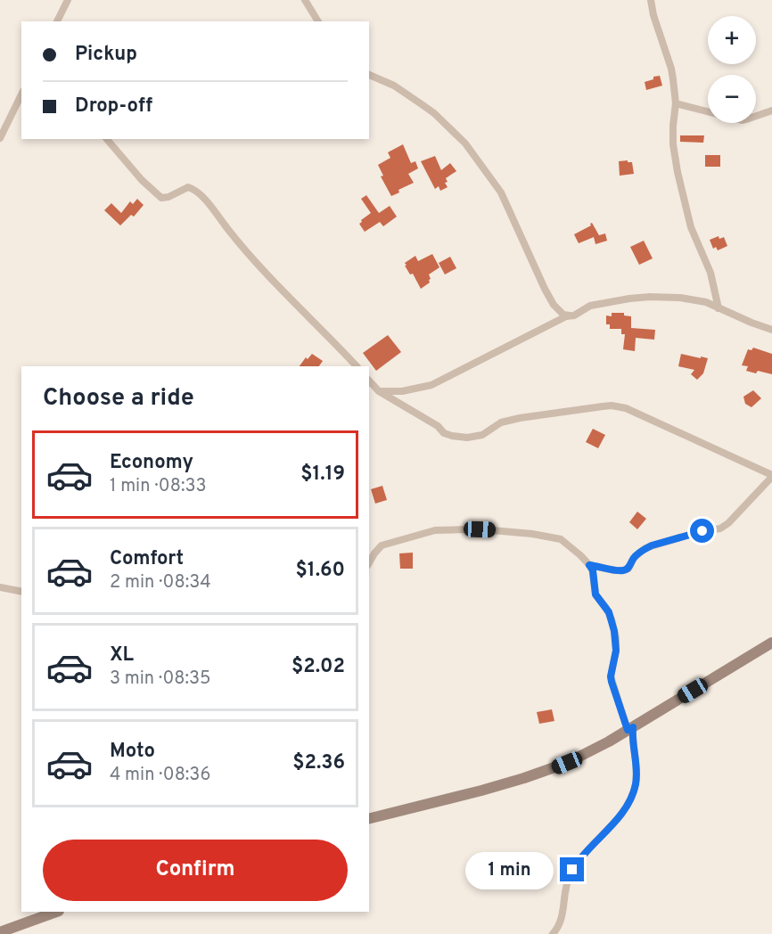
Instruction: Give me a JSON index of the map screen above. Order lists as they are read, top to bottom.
{
  "page": {
    "map_buttons": ["+", "−"],
    "banner": ["Pickup", "Drop-off"],
    "heading": "Choose a ride",
    "list": [
      {
        "name": "Economy",
        "note": "1 min · 08:33",
        "value": "$1.19"
      },
      {
        "name": "Comfort",
        "note": "2 min · 08:34",
        "value": "$1.60"
      },
      {
        "name": "XL",
        "note": "3 min · 08:35",
        "value": "$2.02"
      },
      {
        "name": "Moto",
        "note": "4 min · 08:36",
        "value": "$2.36"
      }
    ],
    "buttons": "Confirm",
    "bubble": "1 min"
  }
}
